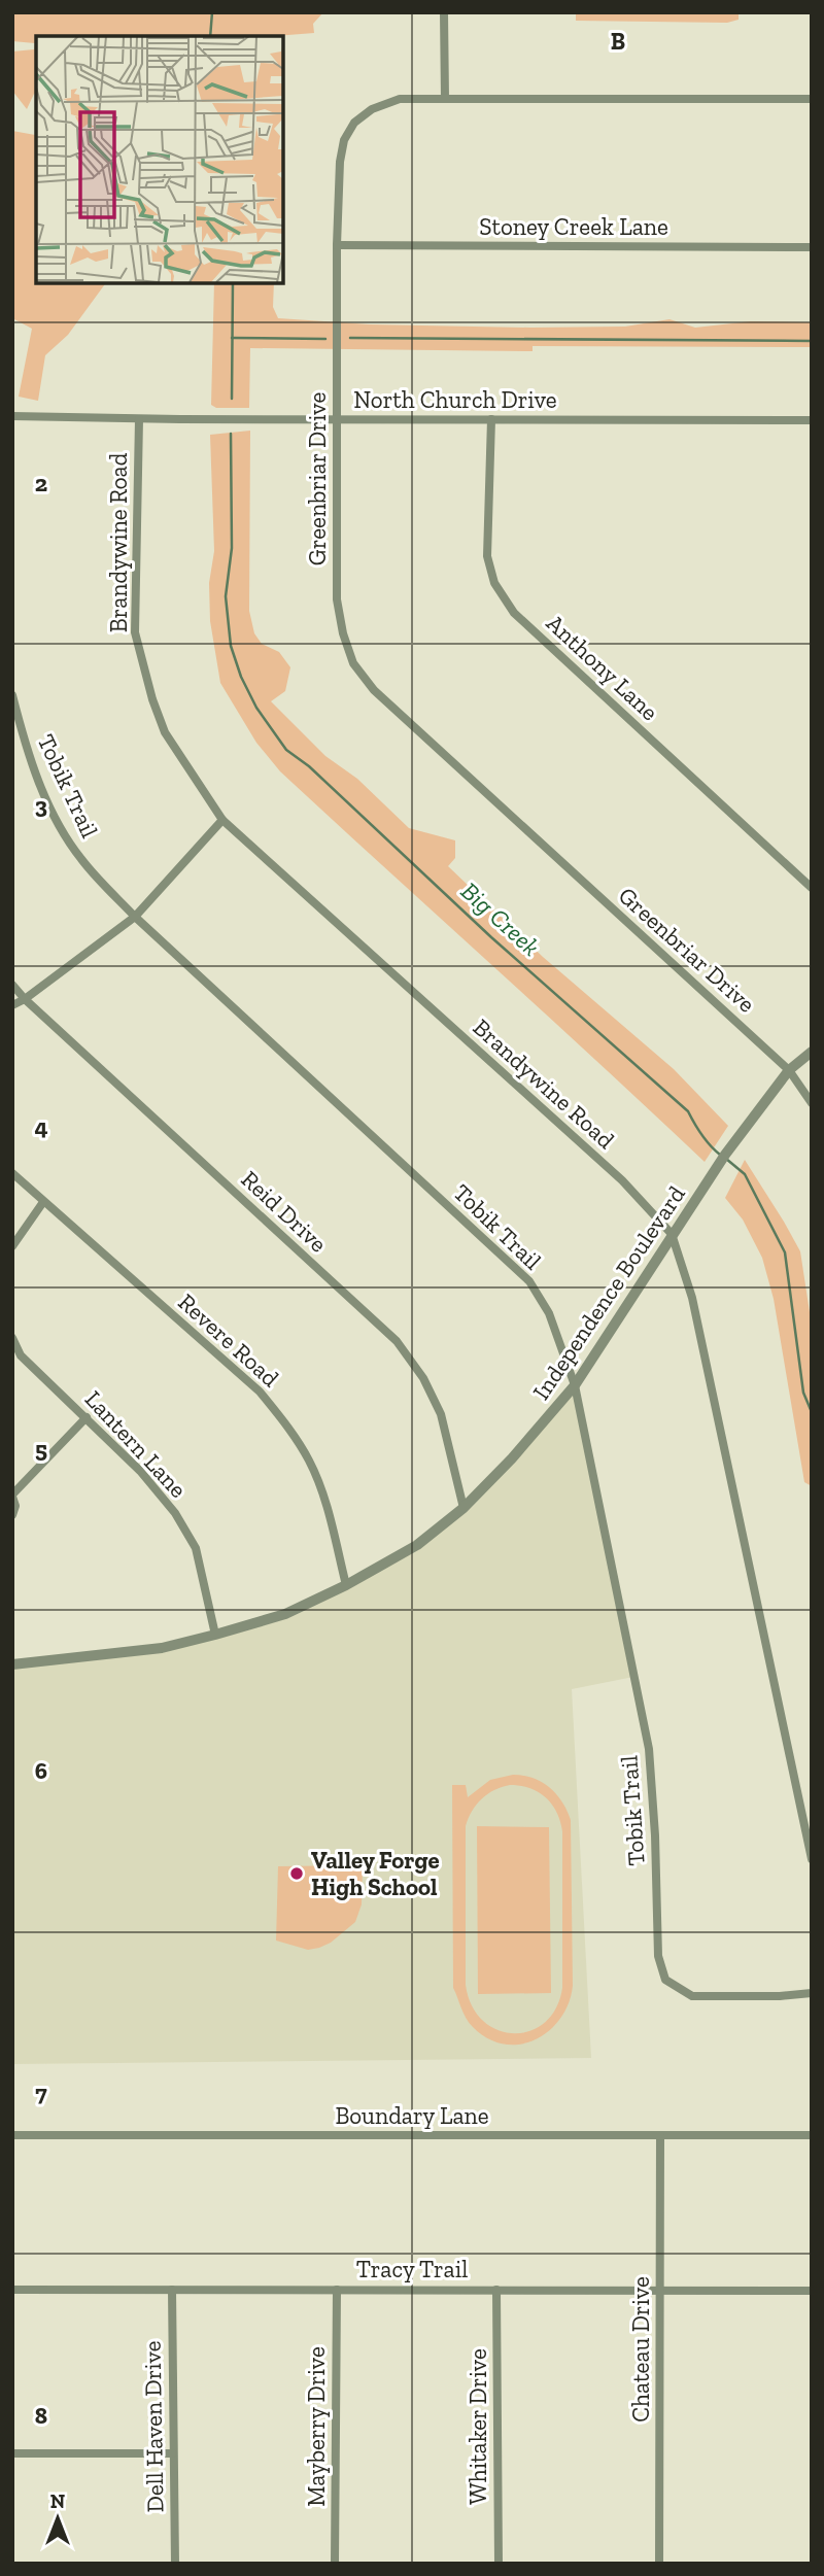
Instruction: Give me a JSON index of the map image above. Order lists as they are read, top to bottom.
{
  "streets": {
    "street": [
      "Stoney Creek Lane",
      "North Church Drive",
      "Greenbriar Drive",
      "Brandywine Road",
      "Anthony Lane",
      "Tobik Trail",
      "Reid Drive",
      "Independence Boulevard",
      "Revere Road",
      "Lantern Lane",
      "Boundary Lane",
      "Tracy Trail",
      "Chateau Drive",
      "Dell Haven Drive",
      "Mayberry Drive",
      "Whitaker Drive"
    ]
  },
  "crossings": [
    ["Stoney Creek Lane", "Greenbriar Drive"],
    ["North Church Drive", "Greenbriar Drive"],
    ["North Church Drive", "Brandywine Road"],
    ["North Church Drive", "Anthony Lane"],
    ["Greenbriar Drive", "Independence Boulevard"],
    ["Brandywine Road", "Independence Boulevard"],
    ["Tobik Trail", "Independence Boulevard"],
    ["Reid Drive", "Independence Boulevard"],
    ["Independence Boulevard", "Revere Road"],
    ["Independence Boulevard", "Lantern Lane"],
    ["Boundary Lane", "Chateau Drive"],
    ["Tracy Trail", "Chateau Drive"],
    ["Tracy Trail", "Dell Haven Drive"],
    ["Tracy Trail", "Mayberry Drive"],
    ["Tracy Trail", "Whitaker Drive"]
  ],
  "water": ["Big Creek"],
  "places": ["Valley Forge High School"],
  "north": "top",
  "grid": {
    "columns": ["B"],
    "rows": [
      "2",
      "3",
      "4",
      "5",
      "6",
      "7",
      "8"
    ]
  }
}
